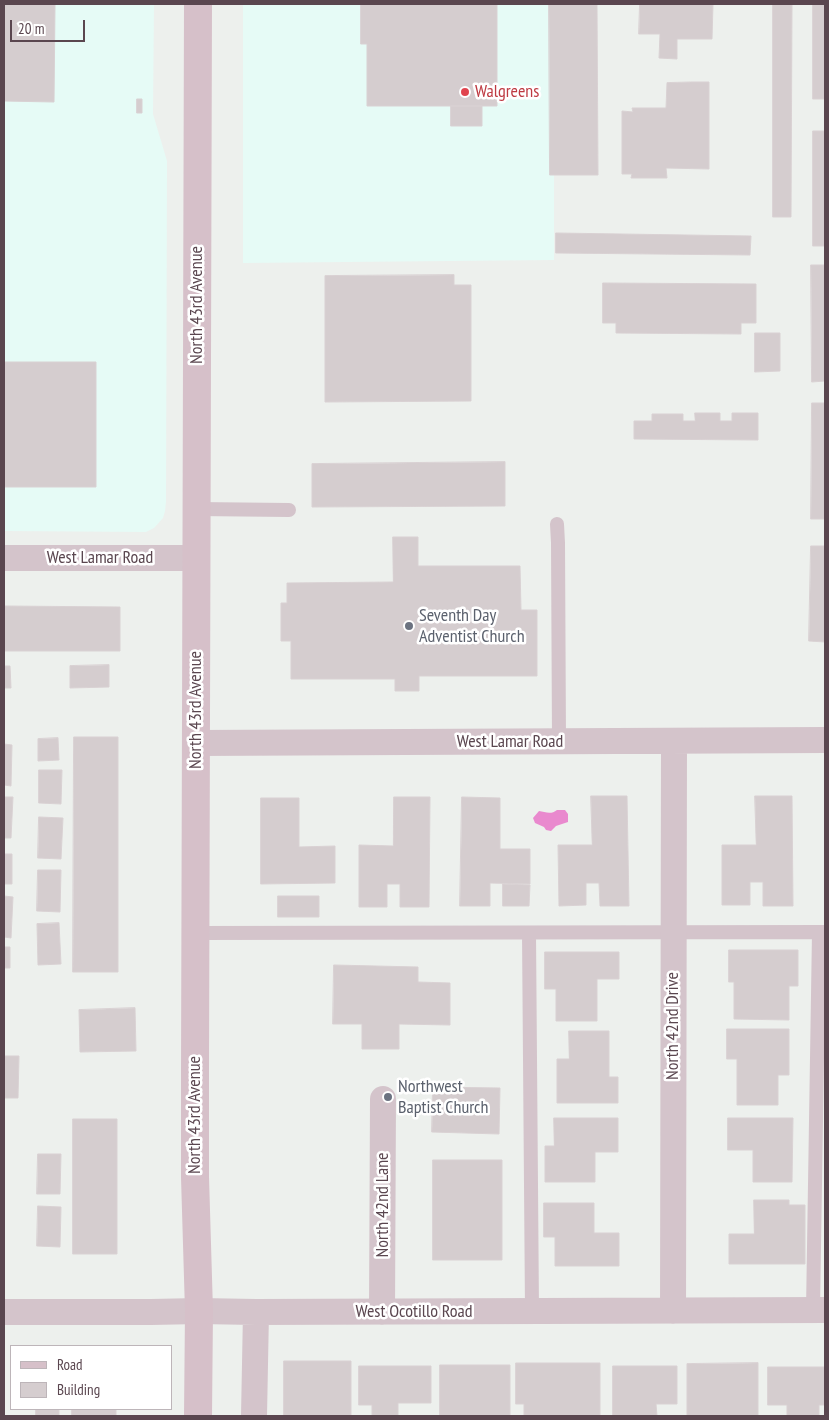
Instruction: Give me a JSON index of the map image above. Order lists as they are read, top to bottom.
{
  "streets": {
    "main road": ["North 43rd Avenue"],
    "street": [
      "West Lamar Road",
      "North 42nd Drive",
      "North 42nd Lane",
      "West Ocotillo Road"
    ]
  },
  "crossings": [
    ["North 43rd Avenue", "West Lamar Road"],
    ["North 43rd Avenue", "West Ocotillo Road"],
    ["West Lamar Road", "North 42nd Drive"],
    ["North 42nd Drive", "West Ocotillo Road"],
    ["North 42nd Lane", "West Ocotillo Road"]
  ],
  "places": ["Walgreens", "Seventh Day Adventist Church", "Northwest Baptist Church"],
  "legend": ["Road", "Building"],
  "scale_bar": "20 m"
}
